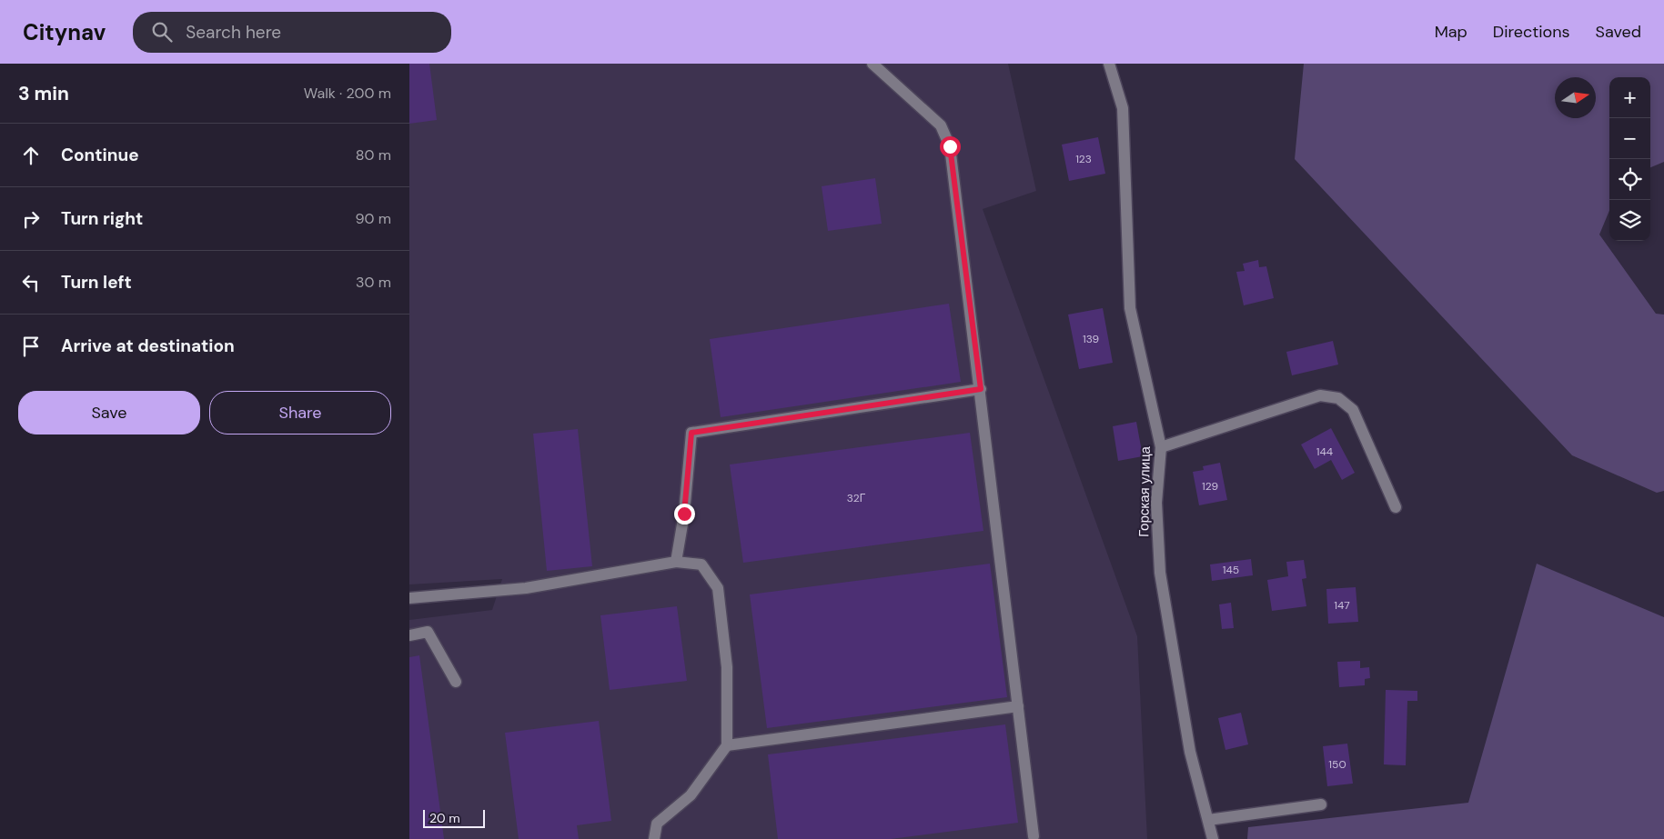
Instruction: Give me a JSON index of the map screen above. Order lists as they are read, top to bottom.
{
  "streets": {
    "street": ["Горская улица"]
  },
  "house_numbers": [
    "123",
    "139",
    "144",
    "129",
    "32Г",
    "145",
    "147",
    "150"
  ],
  "scale_bar": "20 m",
  "north": "right",
  "page": {
    "header": "Citynav",
    "search": "Search here",
    "nav": ["Map", "Directions", "Saved"],
    "heading": ["3 min", "Walk · 200 m"],
    "map_buttons": ["+", "−"],
    "list": [
      ["Continue", "80 m"],
      ["Turn right", "90 m"],
      ["Turn left", "30 m"],
      "Arrive at destination"
    ],
    "buttons": ["Save", "Share"],
    "scale": "20 m"
  }
}
